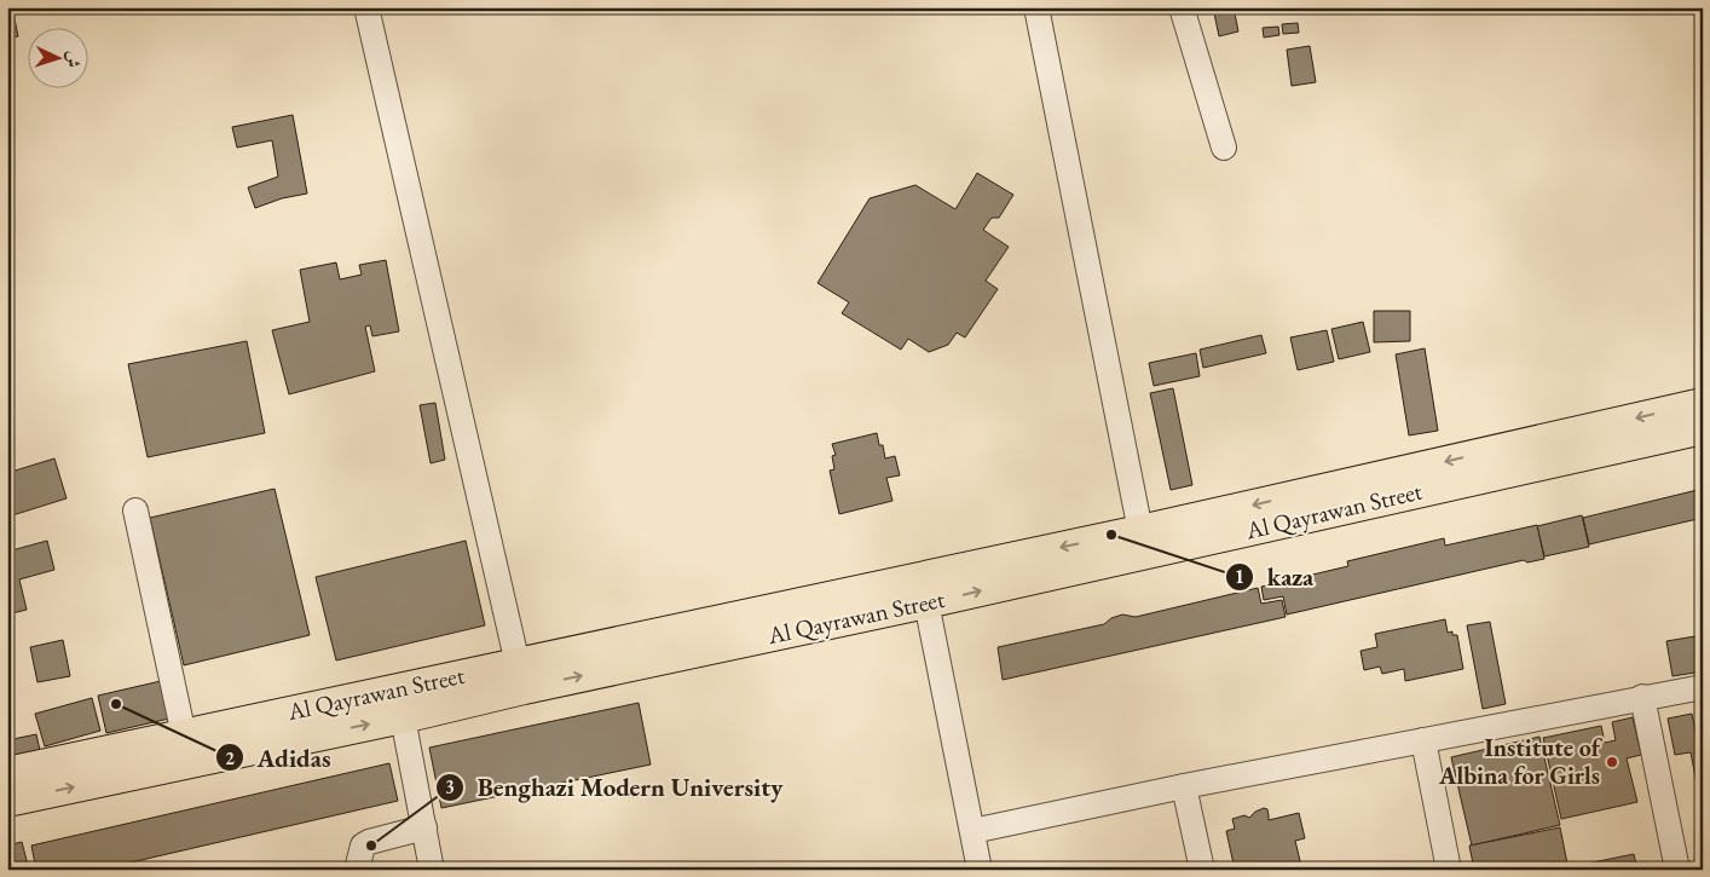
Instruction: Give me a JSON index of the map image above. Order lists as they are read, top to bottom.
{
  "streets": {
    "main road": ["Al Qayrawan Street"]
  },
  "places": [
    "kaza",
    "Adidas",
    "Institute of Albina for Girls",
    "Benghazi Modern University"
  ],
  "north": "right"
}
